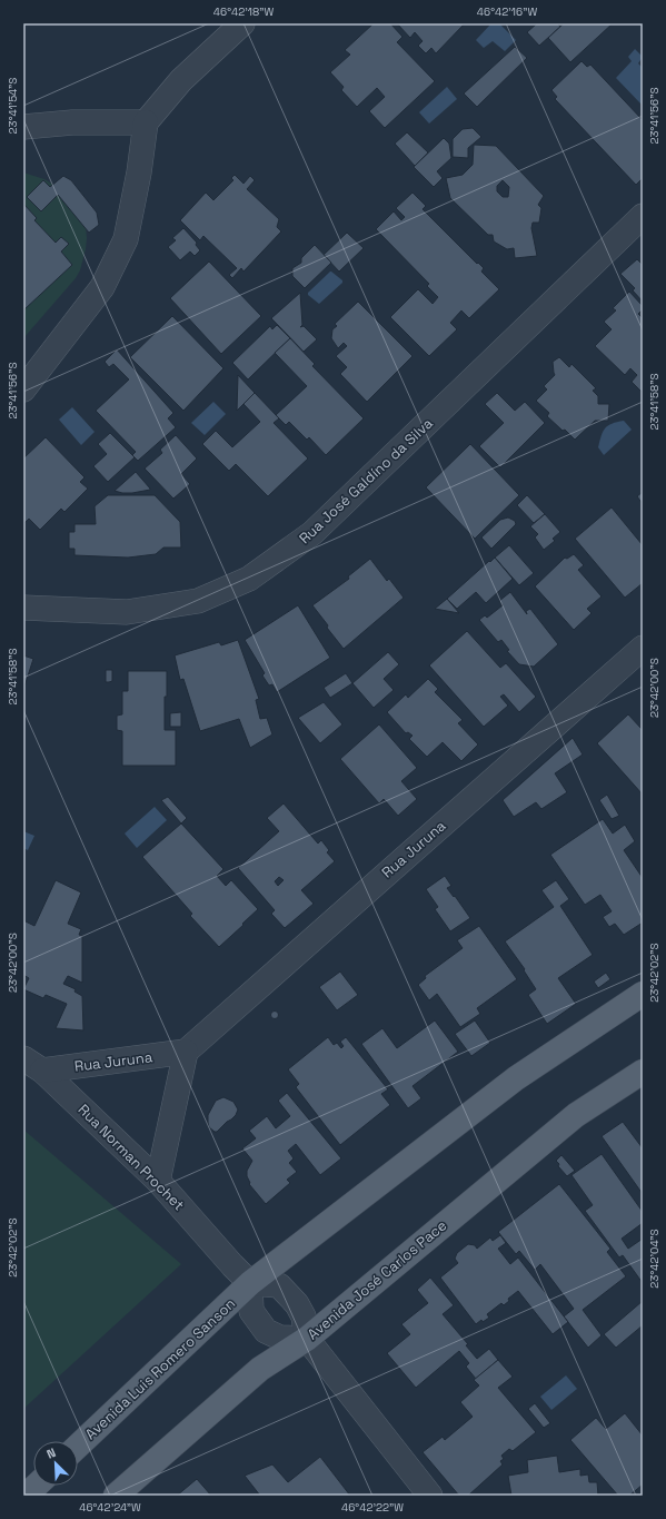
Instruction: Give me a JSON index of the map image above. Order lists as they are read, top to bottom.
{
  "streets": {
    "main road": ["Avenida José Carlos Pace", "Avenida Luis Romero Sanson"],
    "street": ["Rua José Galdíno da Silva", "Rua Juruna", "Rua Norman Prochet"]
  },
  "crossings": [
    ["Rua Juruna", "Rua Norman Prochet"],
    ["Rua Norman Prochet", "Avenida Luis Romero Sanson"]
  ],
  "north": "top left",
  "coordinates": [
    "46°42'18\"W",
    "46°42'16\"W",
    "23°41'54\"S",
    "23°41'56\"S",
    "23°41'58\"S",
    "23°42'00\"S",
    "23°42'02\"S",
    "23°42'04\"S",
    "46°42'24\"W",
    "46°42'22\"W"
  ]
}
